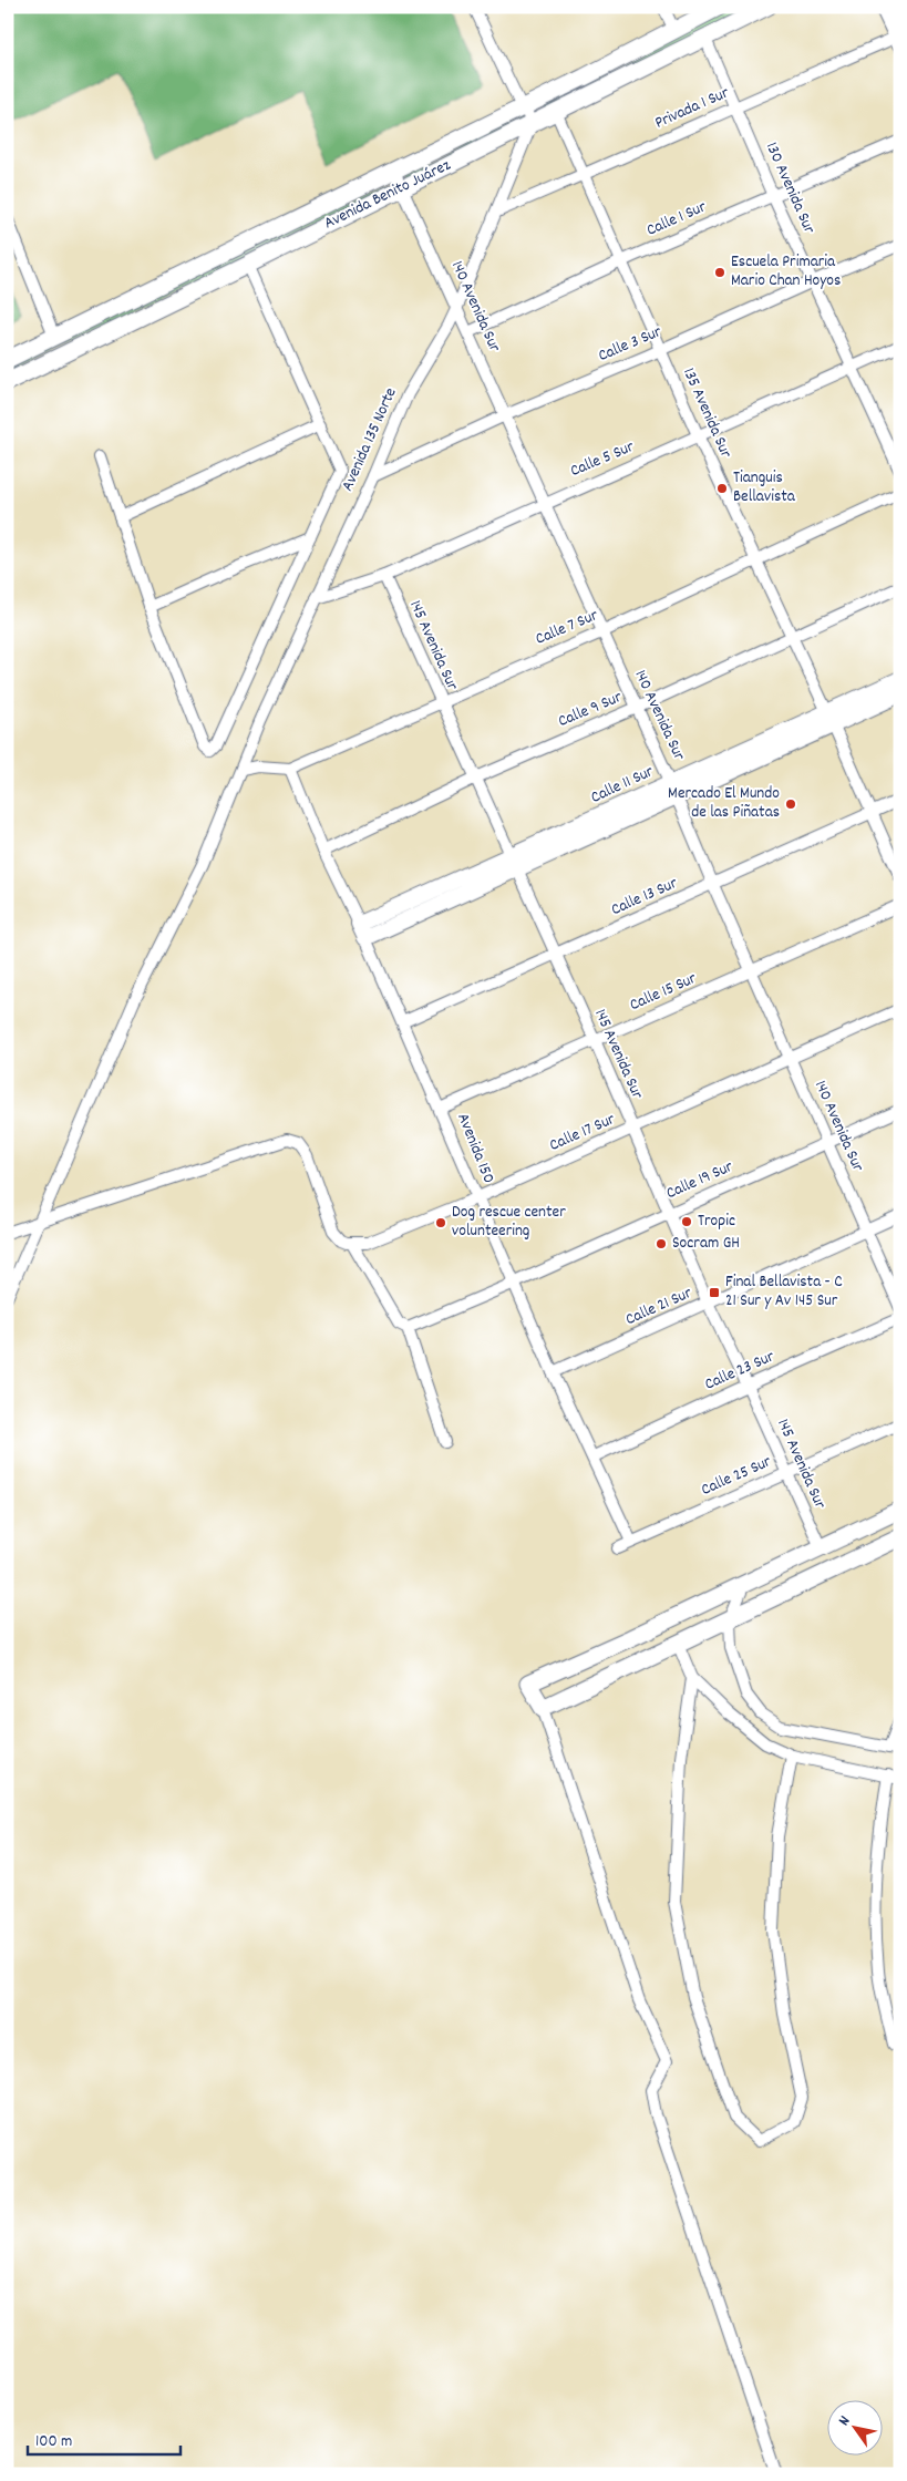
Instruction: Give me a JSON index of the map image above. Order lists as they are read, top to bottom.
{
  "streets": {
    "main road": ["Avenida Benito Juárez"],
    "street": [
      "Privada 1 Sur",
      "130 Avenida Sur",
      "Calle 1 Sur",
      "140 Avenida Sur",
      "Calle 3 Sur",
      "135 Avenida Sur",
      "Avenida 135 Norte",
      "Calle 5 Sur",
      "Calle 7 Sur",
      "145 Avenida Sur",
      "Calle 9 Sur",
      "Calle 11 Sur",
      "Calle 13 Sur",
      "Calle 15 Sur",
      "Calle 17 Sur",
      "Avenida 150",
      "Calle 19 Sur",
      "Calle 21 Sur",
      "Calle 23 Sur",
      "Calle 25 Sur"
    ]
  },
  "crossings": [
    ["Privada 1 Sur", "130 Avenida Sur"],
    ["Privada 1 Sur", "135 Avenida Sur"],
    ["Privada 1 Sur", "Avenida 135 Norte"],
    ["130 Avenida Sur", "Avenida Benito Juárez"],
    ["130 Avenida Sur", "Calle 1 Sur"],
    ["130 Avenida Sur", "Calle 3 Sur"],
    ["130 Avenida Sur", "Calle 5 Sur"],
    ["Avenida Benito Juárez", "140 Avenida Sur"],
    ["Avenida Benito Juárez", "135 Avenida Sur"],
    ["Avenida Benito Juárez", "Avenida 135 Norte"],
    ["Calle 1 Sur", "140 Avenida Sur"],
    ["Calle 1 Sur", "135 Avenida Sur"],
    ["140 Avenida Sur", "Calle 3 Sur"],
    ["140 Avenida Sur", "Avenida 135 Norte"],
    ["140 Avenida Sur", "Calle 5 Sur"],
    ["140 Avenida Sur", "Calle 7 Sur"],
    ["140 Avenida Sur", "Calle 9 Sur"],
    ["140 Avenida Sur", "Calle 11 Sur"],
    ["140 Avenida Sur", "Calle 13 Sur"],
    ["140 Avenida Sur", "Calle 15 Sur"],
    ["140 Avenida Sur", "Calle 17 Sur"],
    ["140 Avenida Sur", "Calle 19 Sur"],
    ["140 Avenida Sur", "Calle 21 Sur"],
    ["Calle 3 Sur", "135 Avenida Sur"],
    ["Calle 3 Sur", "Avenida 135 Norte"],
    ["135 Avenida Sur", "Calle 5 Sur"],
    ["135 Avenida Sur", "Calle 7 Sur"],
    ["135 Avenida Sur", "Calle 9 Sur"],
    ["135 Avenida Sur", "Calle 11 Sur"],
    ["135 Avenida Sur", "Calle 13 Sur"],
    ["Avenida 135 Norte", "Calle 5 Sur"],
    ["Avenida 135 Norte", "Calle 7 Sur"],
    ["Calle 5 Sur", "145 Avenida Sur"],
    ["Calle 7 Sur", "145 Avenida Sur"],
    ["Calle 7 Sur", "Avenida 150"],
    ["145 Avenida Sur", "Calle 9 Sur"],
    ["145 Avenida Sur", "Calle 11 Sur"],
    ["145 Avenida Sur", "Calle 13 Sur"],
    ["145 Avenida Sur", "Calle 15 Sur"],
    ["145 Avenida Sur", "Calle 17 Sur"],
    ["145 Avenida Sur", "Calle 19 Sur"],
    ["145 Avenida Sur", "Calle 21 Sur"],
    ["145 Avenida Sur", "Calle 23 Sur"],
    ["145 Avenida Sur", "Calle 25 Sur"],
    ["Calle 9 Sur", "Avenida 150"],
    ["Calle 11 Sur", "Avenida 150"],
    ["Calle 13 Sur", "Avenida 150"],
    ["Calle 15 Sur", "Avenida 150"],
    ["Calle 17 Sur", "Avenida 150"],
    ["Avenida 150", "Calle 19 Sur"],
    ["Avenida 150", "Calle 21 Sur"],
    ["Avenida 150", "Calle 23 Sur"],
    ["Avenida 150", "Calle 25 Sur"]
  ],
  "places": {
    "other": [
      "Escuela Primaria Mario Chan Hoyos",
      "Tianguis Bellavista",
      "Mercado El Mundo de las Piñatas",
      "Tropic",
      "Dog rescue center volunteering",
      "Socram GH"
    ],
    "transit": ["Final Bellavista - C 21 Sur y Av 145 Sur"]
  },
  "scale_bar": "100 m",
  "north": "top left"
}
